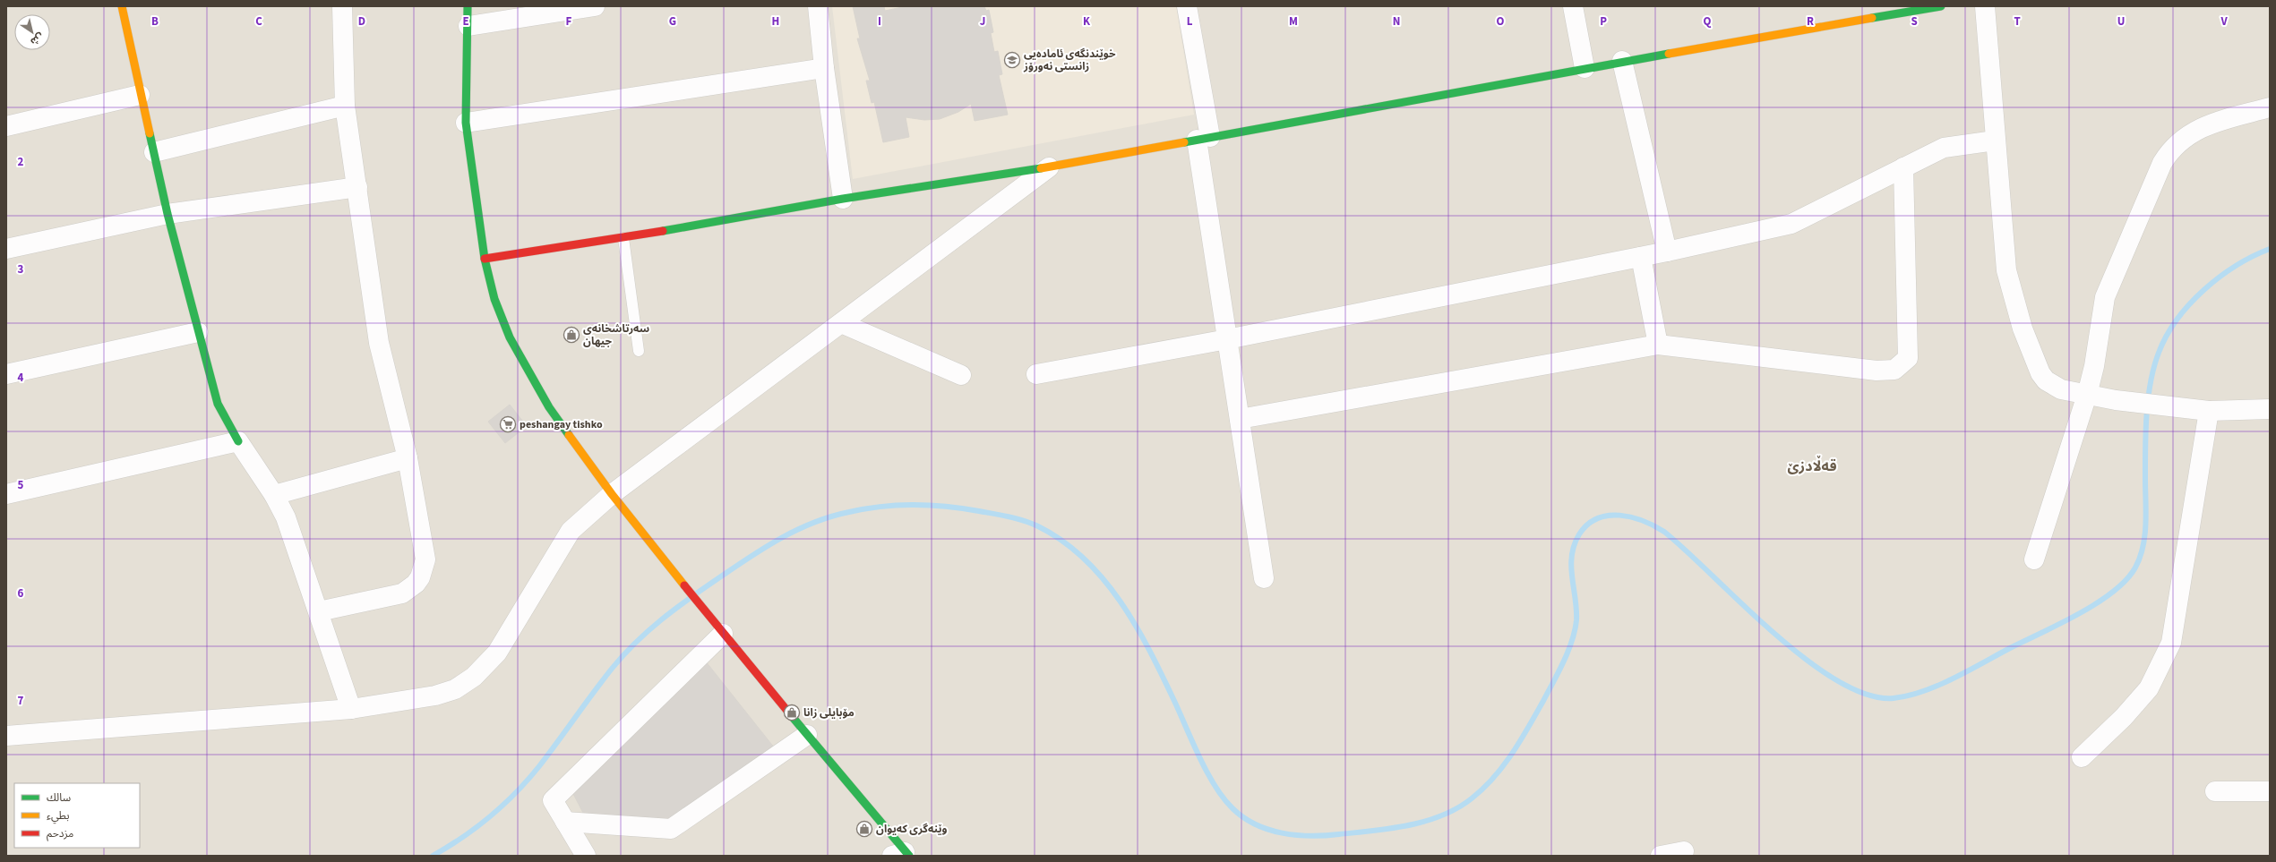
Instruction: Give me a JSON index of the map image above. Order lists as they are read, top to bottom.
{
  "districts": ["قەڵادزێ"],
  "places": {
    "school or university": ["خوێندنگەی ئامادەیی زانستی نەورۆز"],
    "shop": ["سەرتاشخانەی جیهان", "مۆبایلی زانا", "وێنەگری کەیوان"],
    "supermarket": ["peshangay tishko"]
  },
  "legend": ["سالك", "بطيء", "مزدحم"],
  "north": "bottom right",
  "grid": {
    "columns": [
      "B",
      "C",
      "D",
      "E",
      "F",
      "G",
      "H",
      "I",
      "J",
      "K",
      "L",
      "M",
      "N",
      "O",
      "P",
      "Q",
      "R",
      "S",
      "T",
      "U",
      "V"
    ],
    "rows": [
      "2",
      "3",
      "4",
      "5",
      "6",
      "7"
    ]
  }
}
